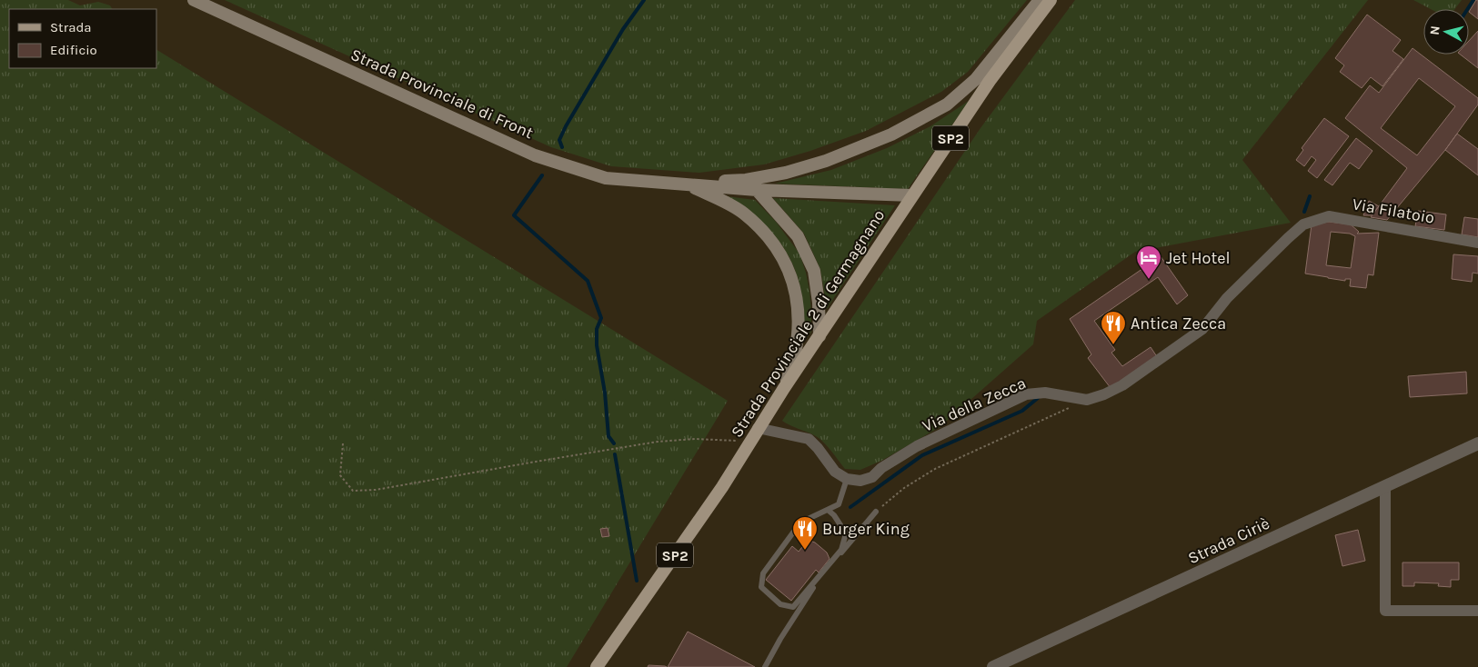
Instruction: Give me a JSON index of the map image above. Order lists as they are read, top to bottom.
{
  "streets": {
    "main road": ["Strada Provinciale di Front", "SP2", "Strada Provinciale 2 di Germagnano"],
    "street": ["Via Filatoio", "Via della Zecca", "Strada Ciriè"]
  },
  "crossings": [
    ["Via Filatoio", "Via della Zecca"]
  ],
  "places": {
    "hotel": ["Jet Hotel"],
    "restaurant": ["Antica Zecca", "Burger King"]
  },
  "legend": ["Strada", "Edificio"],
  "north": "left"
}
